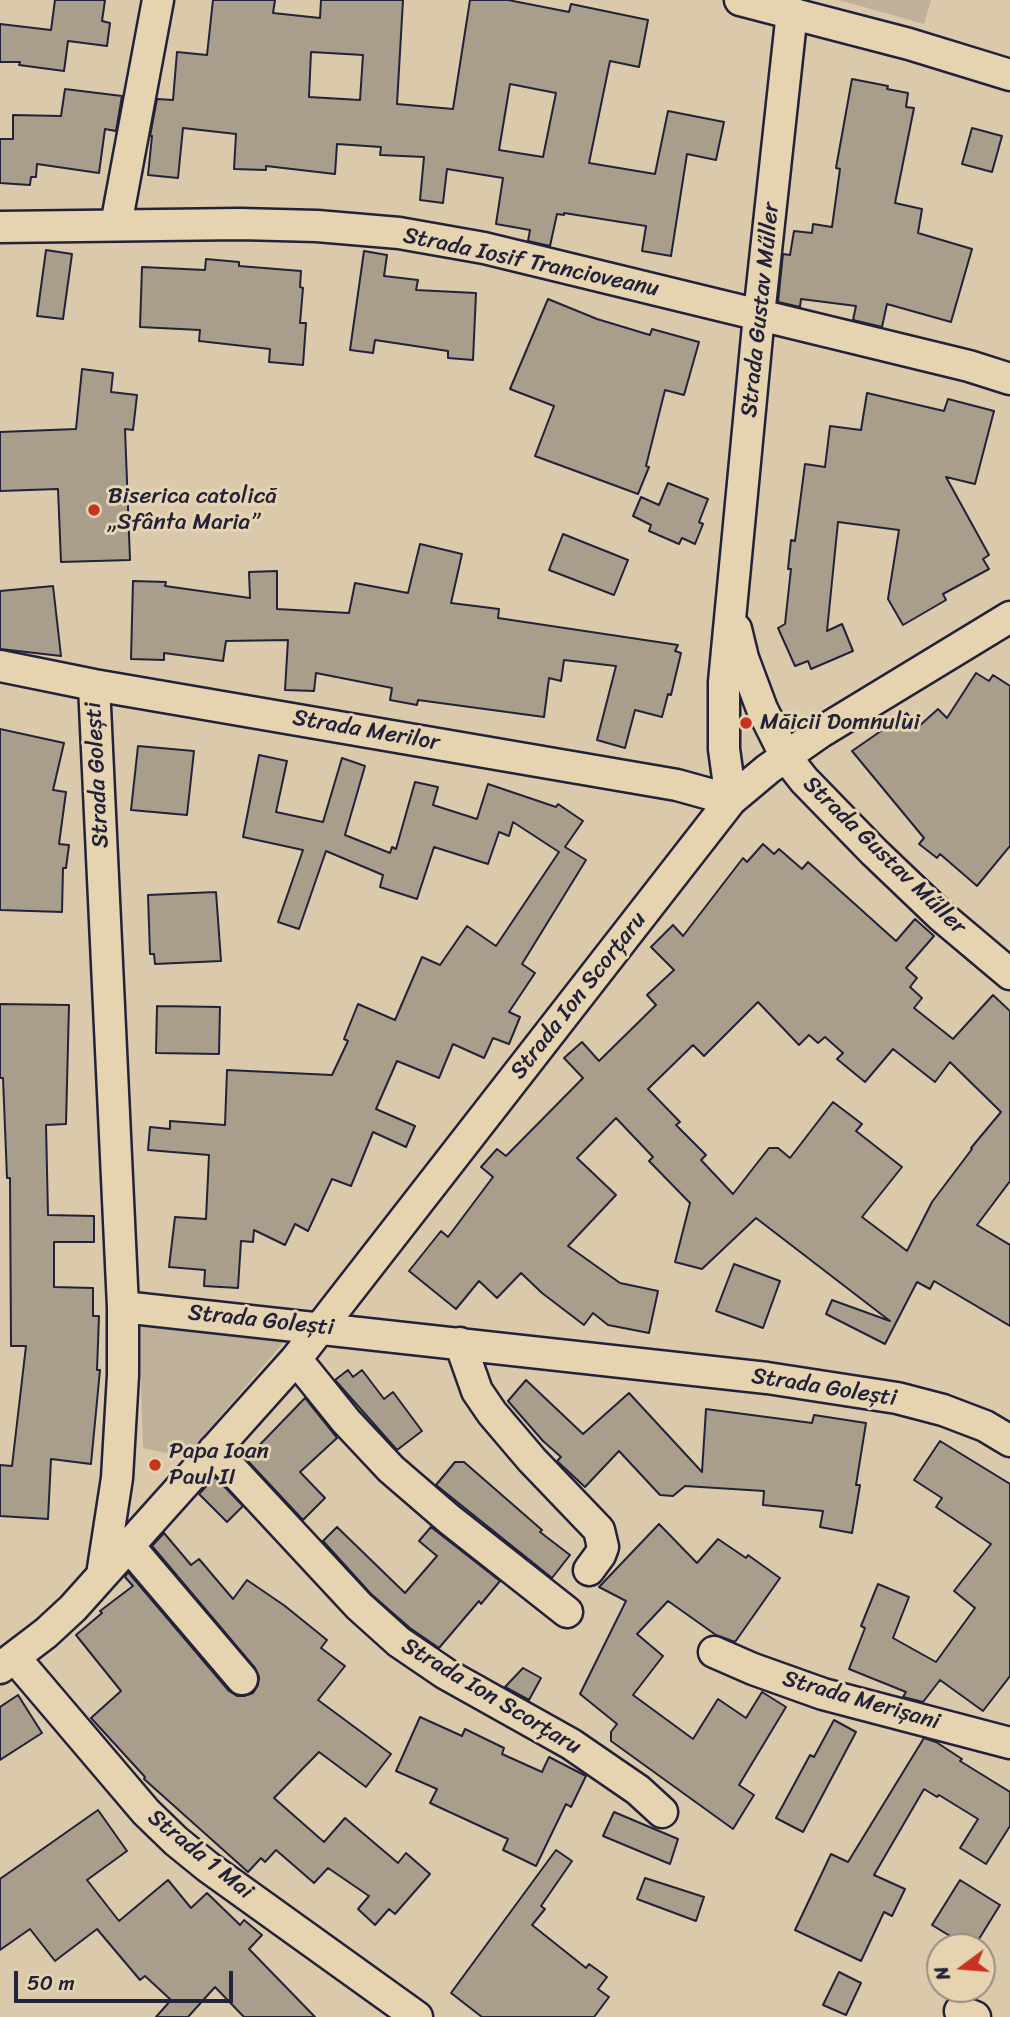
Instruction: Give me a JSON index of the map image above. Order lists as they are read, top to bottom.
{
  "streets": {
    "street": [
      "Strada Iosif Trancioveanu",
      "Strada Gustav Műller",
      "Strada Merilor",
      "Strada Golești",
      "Strada Ion Scorțaru",
      "Strada Merișani",
      "Strada 1 Mai"
    ]
  },
  "crossings": [
    ["Strada Iosif Trancioveanu", "Strada Gustav Műller"],
    ["Strada Gustav Műller", "Strada Merilor"],
    ["Strada Gustav Műller", "Strada Ion Scorțaru"],
    ["Strada Merilor", "Strada Golești"],
    ["Strada Merilor", "Strada Ion Scorțaru"],
    ["Strada Golești", "Strada Ion Scorțaru"],
    ["Strada Ion Scorțaru", "Strada 1 Mai"]
  ],
  "places": ["Biserica catolică „Sfânta Maria”", "Măicii Domnului", "Papa Ioan Paul II"],
  "scale_bar": "50 m",
  "north": "left"
}
